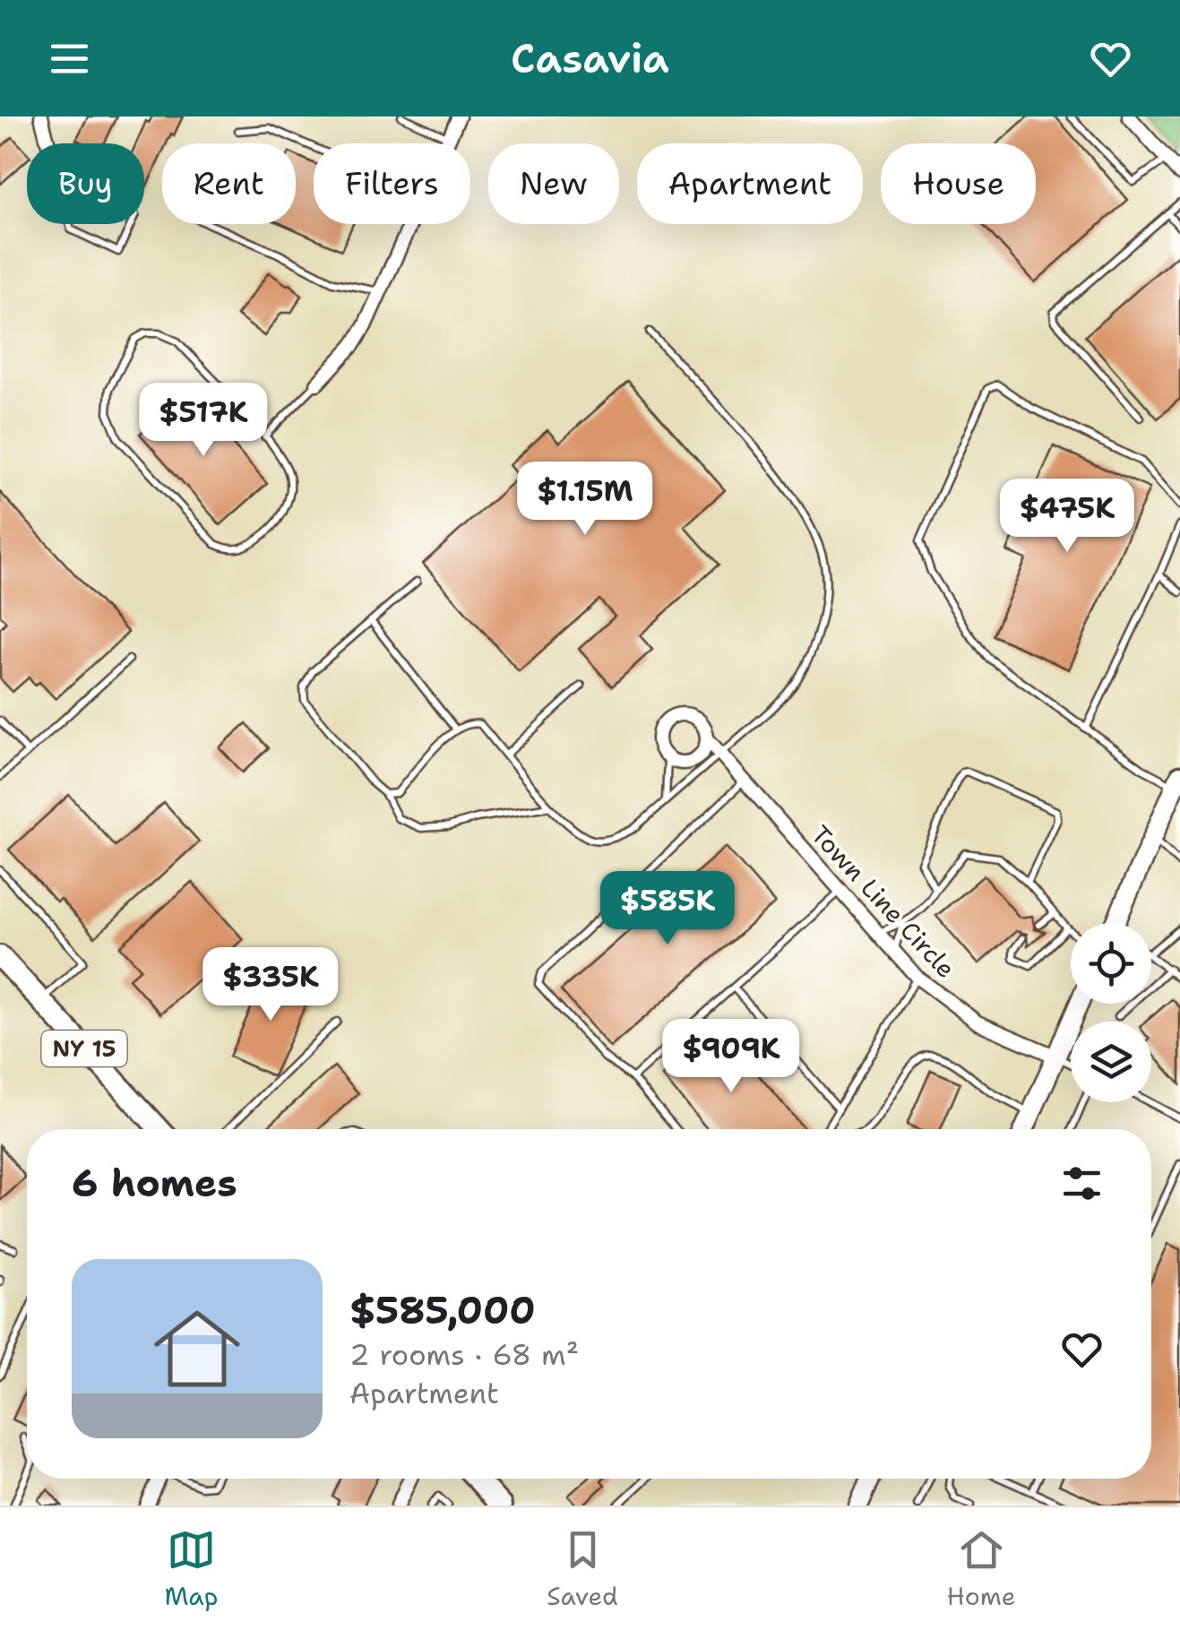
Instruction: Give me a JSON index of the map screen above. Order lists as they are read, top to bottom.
{
  "streets": {
    "main road": ["NY 15"],
    "street": ["Town Line Circle"]
  },
  "page": {
    "header": "Casavia",
    "chip": [
      "Buy",
      "Rent",
      "Filters",
      "New",
      "Apartment",
      "House"
    ],
    "price": [
      "$517K",
      "$1.15M",
      "$475K",
      "$585K",
      "$335K",
      "$909K"
    ],
    "heading": "6 homes",
    "list": [
      {
        "name": "$585,000",
        "note": "2 rooms · 68 m² · Apartment"
      }
    ],
    "tabs": ["Map", "Saved", "Home"]
  }
}
